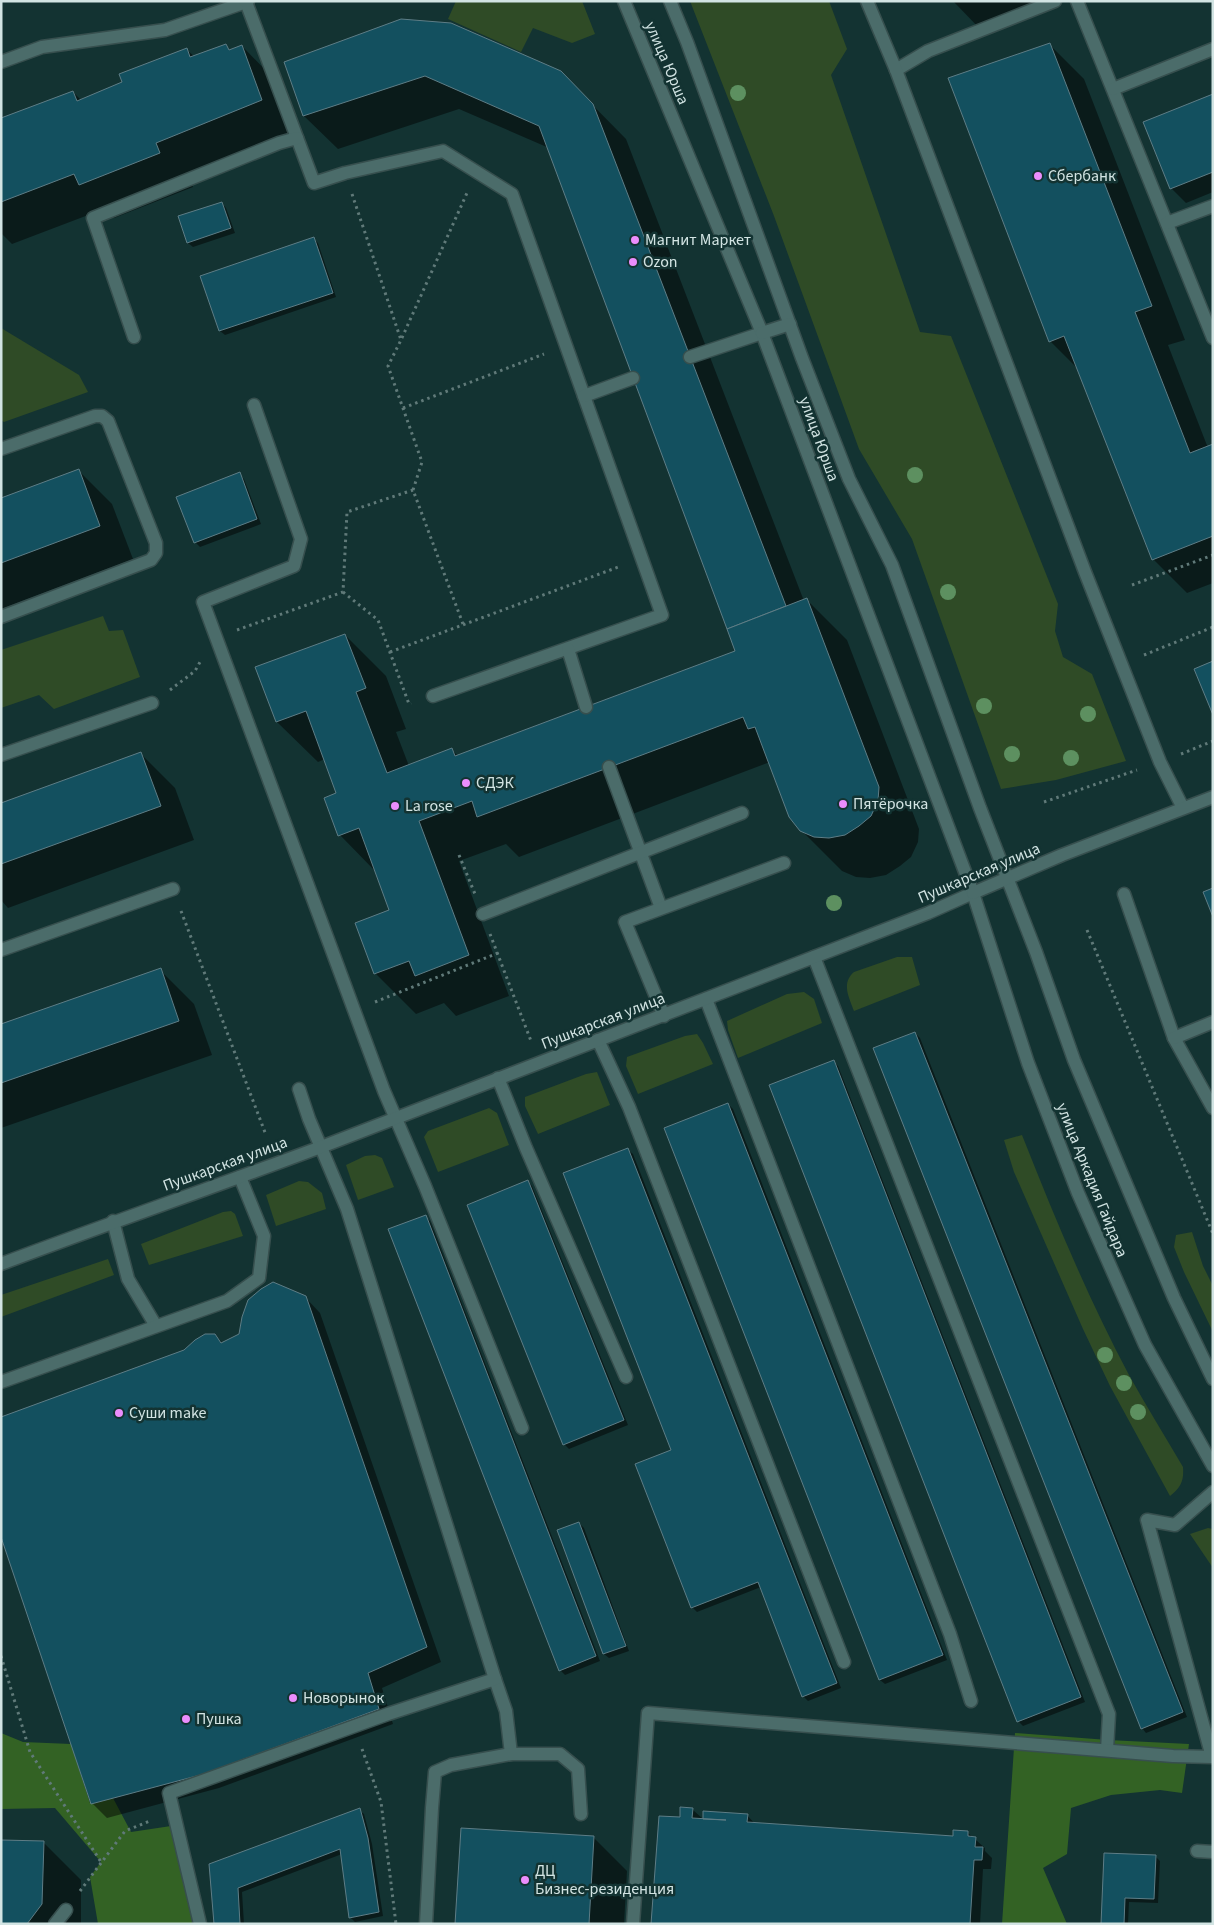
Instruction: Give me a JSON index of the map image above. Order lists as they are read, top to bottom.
{
  "streets": {
    "main road": ["улица Юрша", "Пушкарская улица", "улица Аркадия Гайдара"]
  },
  "crossings": [
    ["улица Юрша", "Пушкарская улица"],
    ["улица Юрша", "улица Аркадия Гайдара"],
    ["Пушкарская улица", "улица Аркадия Гайдара"]
  ],
  "places": [
    "Сбербанк",
    "Магнит Маркет",
    "Ozon",
    "СДЭК",
    "Пятёрочка",
    "La rose",
    "Суши make",
    "Новорынок",
    "Пушка",
    "ДЦ Бизнес-резиденция"
  ]
}
